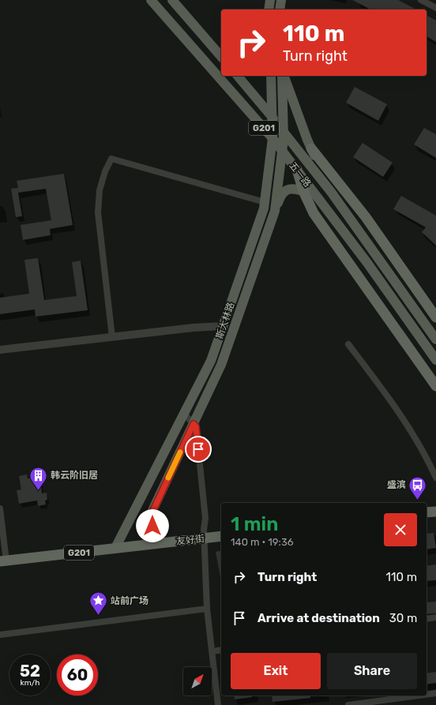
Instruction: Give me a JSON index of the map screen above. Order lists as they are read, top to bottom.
{
  "streets": {
    "highway": ["G201", "友好街"],
    "main road": ["五一路", "斯大林路"]
  },
  "crossings": [
    ["G201", "斯大林路"],
    ["G201", "友好街"],
    ["五一路", "斯大林路"],
    ["斯大林路", "友好街"]
  ],
  "places": {
    "building": ["韩云阶旧居"],
    "bus stop": ["盛滨"],
    "place": ["站前广场"]
  },
  "north": "top right",
  "page": {
    "turn": ["110 m", "Turn right"],
    "heading": ["1 min", "140 m · 19:36"],
    "list": [
      {
        "name": "Turn right",
        "value": "110 m"
      },
      {
        "name": "Arrive at destination",
        "value": "30 m"
      }
    ],
    "buttons": ["Exit", "Share"],
    "speed": "52 km/h",
    "limit": "60"
  }
}
